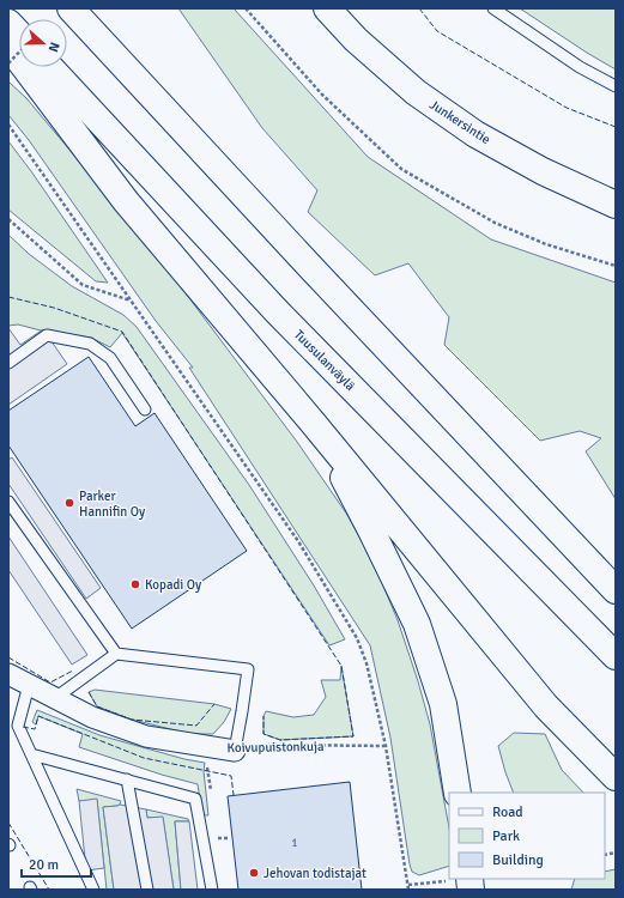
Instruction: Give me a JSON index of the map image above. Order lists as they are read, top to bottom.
{
  "streets": {
    "main road": ["Junkersintie", "Tuusulanväylä"],
    "street": ["Koivupuistonkuja"]
  },
  "places": ["Parker Hannifin Oy", "Kopadi Oy", "Jehovan todistajat"],
  "house_numbers": ["1"],
  "legend": ["Road", "Park", "Building"],
  "scale_bar": "20 m",
  "north": "right"
}
